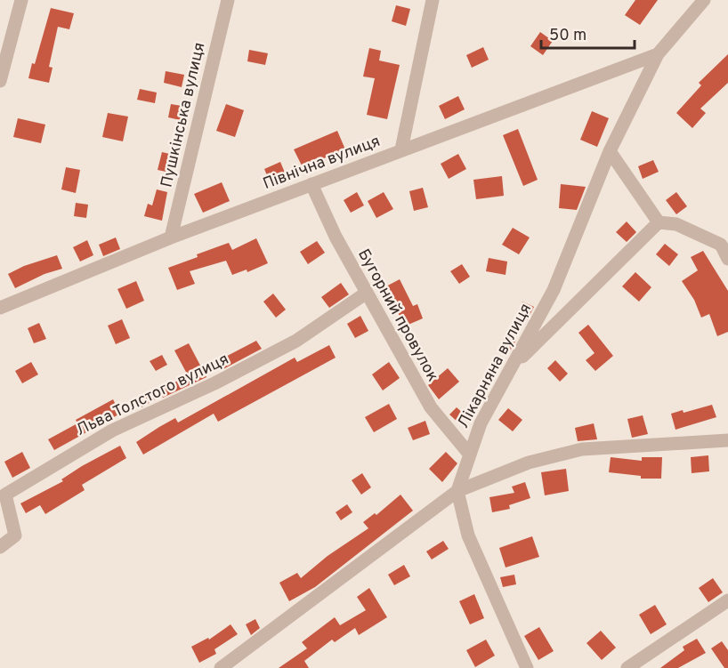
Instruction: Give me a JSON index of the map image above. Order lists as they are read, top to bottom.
{
  "streets": {
    "street": [
      "Пушкінська вулиця",
      "Північна вулиця",
      "Бугорний провулок",
      "Лікарняна вулиця",
      "Льва Толстого вулиця"
    ]
  },
  "crossings": [
    ["Пушкінська вулиця", "Північна вулиця"],
    ["Північна вулиця", "Бугорний провулок"],
    ["Північна вулиця", "Лікарняна вулиця"],
    ["Бугорний провулок", "Лікарняна вулиця"],
    ["Бугорний провулок", "Льва Толстого вулиця"]
  ],
  "scale_bar": "50 m"
}
